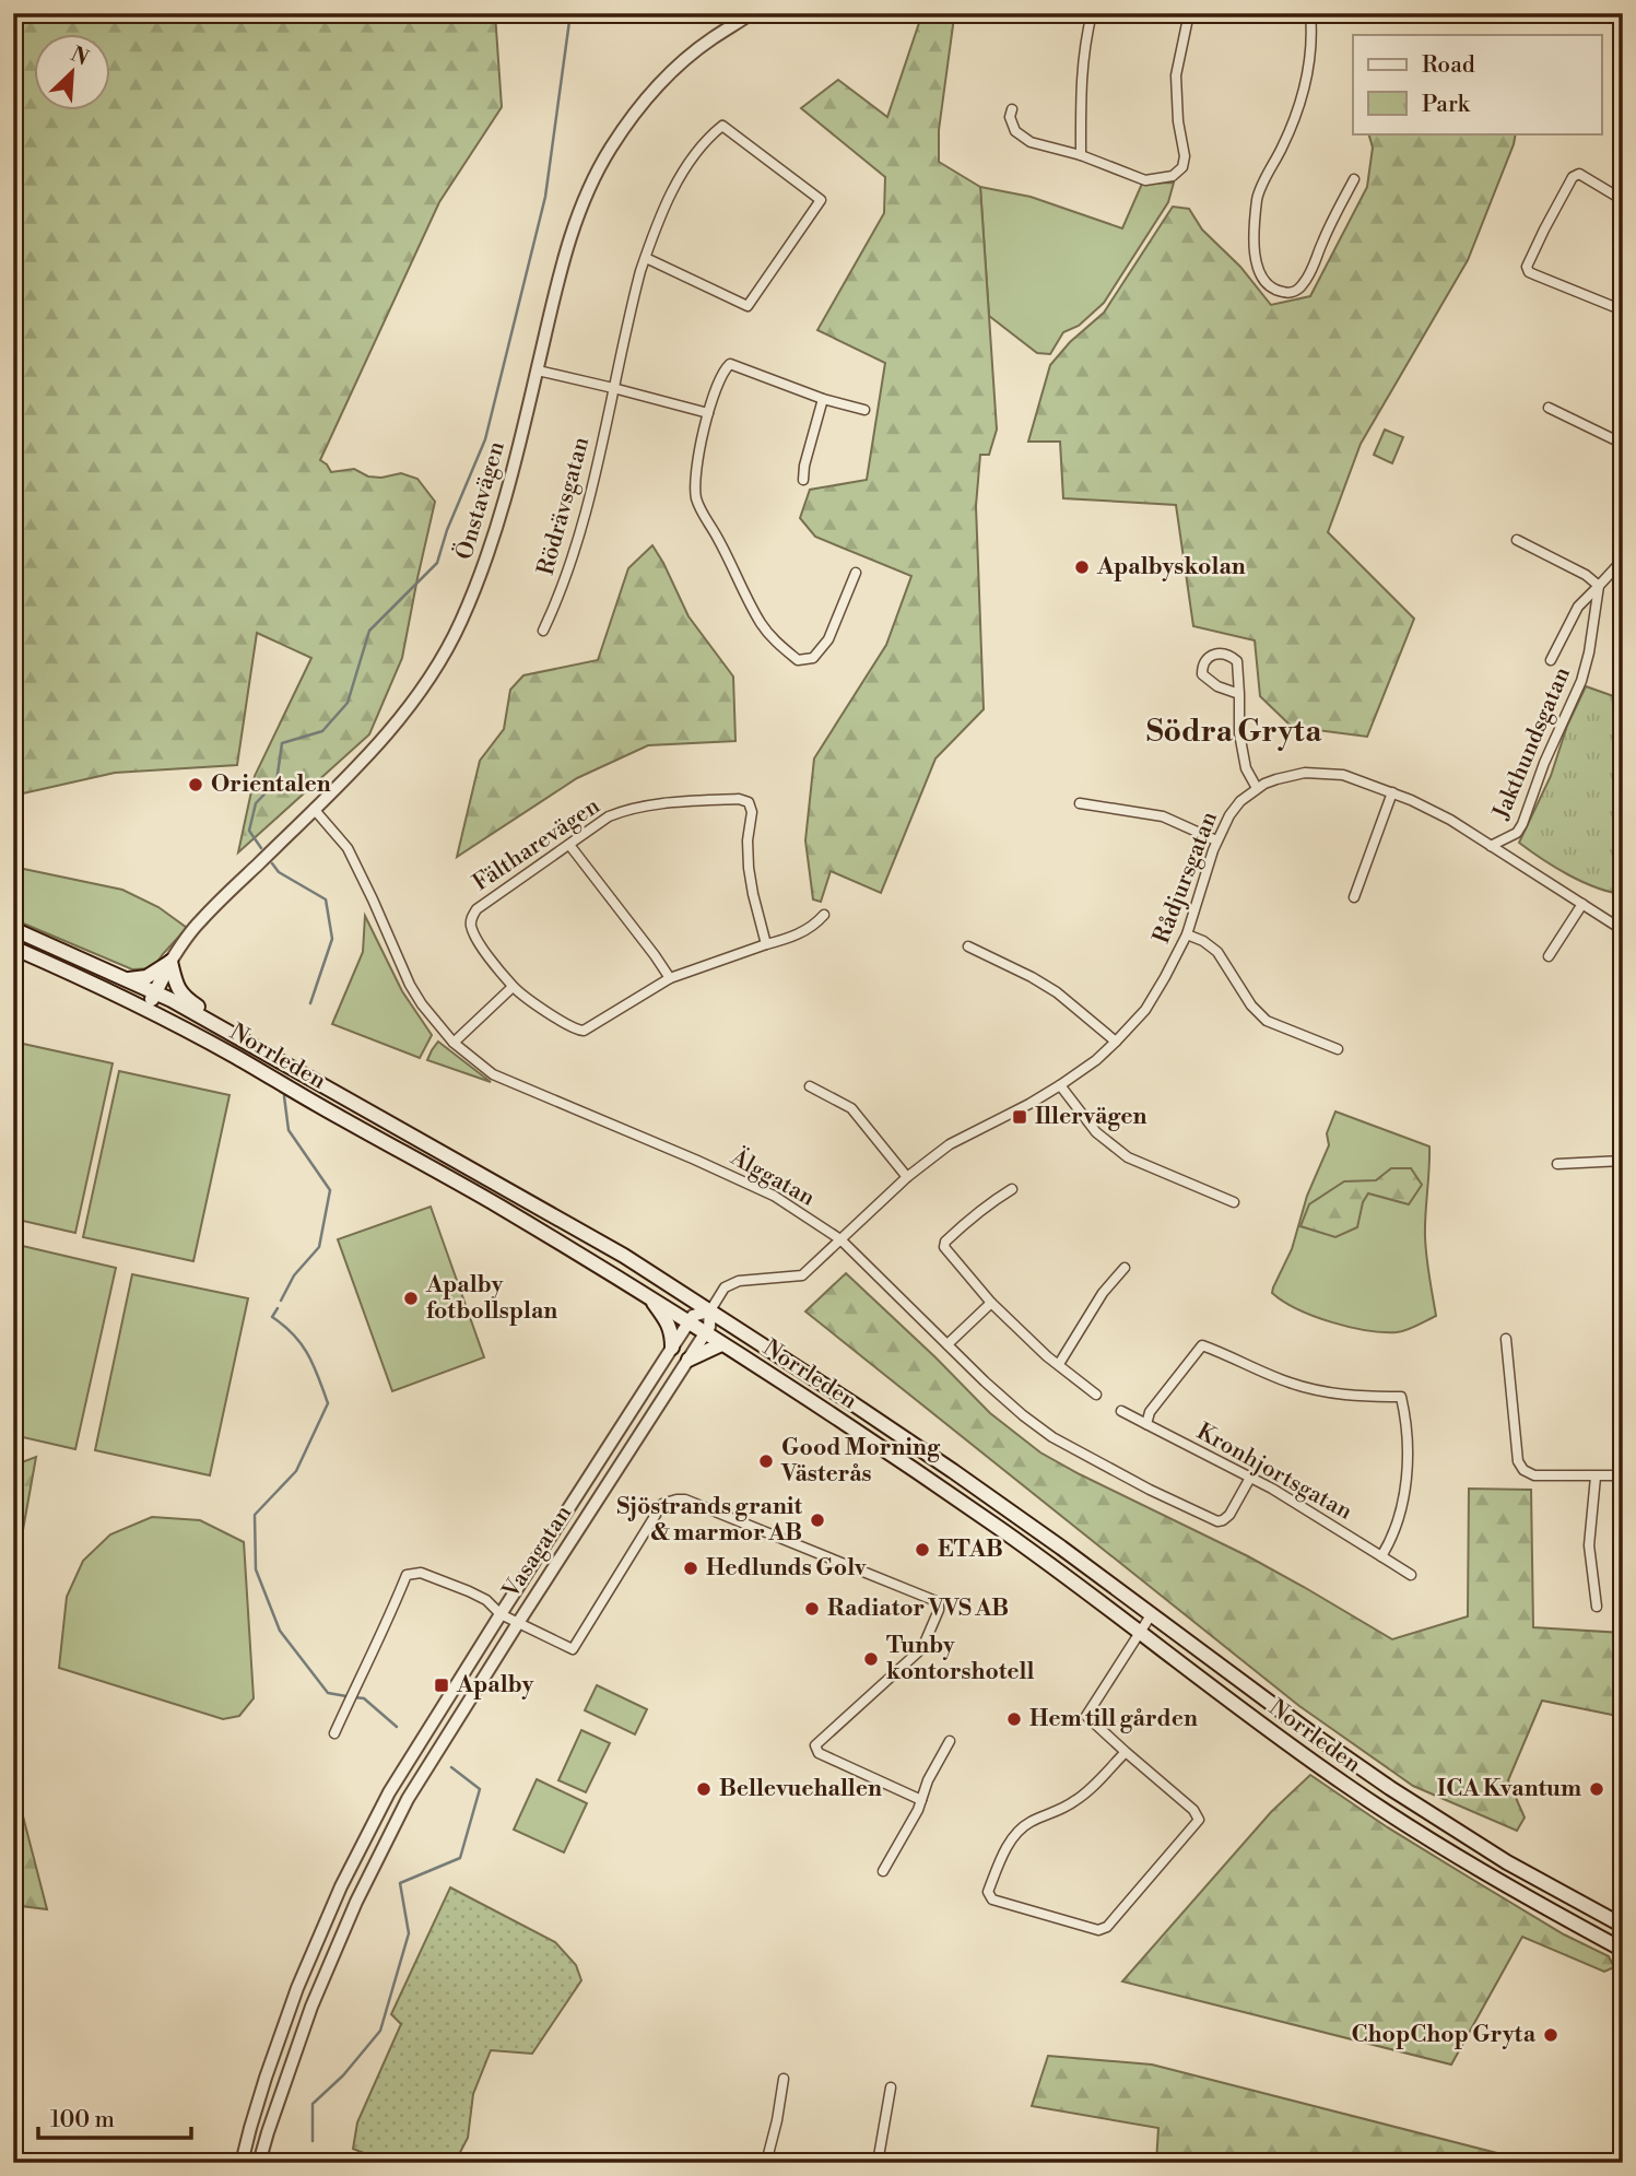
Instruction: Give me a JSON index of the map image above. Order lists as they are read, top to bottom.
{
  "streets": {
    "main road": ["Norrleden"],
    "street": [
      "Önstavägen",
      "Rödrävsgatan",
      "Jakthundsgatan",
      "Fältharevägen",
      "Rådjursgatan",
      "Älggatan",
      "Kronhjortsgatan",
      "Vasagatan"
    ]
  },
  "crossings": [
    ["Önstavägen", "Älggatan"],
    ["Jakthundsgatan", "Rådjursgatan"],
    ["Rådjursgatan", "Norrleden"],
    ["Rådjursgatan", "Älggatan"],
    ["Rådjursgatan", "Vasagatan"],
    ["Norrleden", "Vasagatan"],
    ["Älggatan", "Kronhjortsgatan"]
  ],
  "districts": ["Södra Gryta"],
  "places": {
    "other": [
      "Apalbyskolan",
      "Orientalen",
      "Apalby fotbollsplan",
      "Good Morning Västerås",
      "Sjöstrands granit & marmor AB",
      "ETAB",
      "Hedlunds Golv",
      "Radiator VVS AB",
      "Tunby kontorshotell",
      "Hem till gården",
      "Bellevuehallen",
      "ICA Kvantum",
      "ChopChop Gryta"
    ],
    "transit": ["Illervägen", "Apalby"]
  },
  "legend": ["Road", "Park"],
  "scale_bar": "100 m",
  "north": "top right"
}
